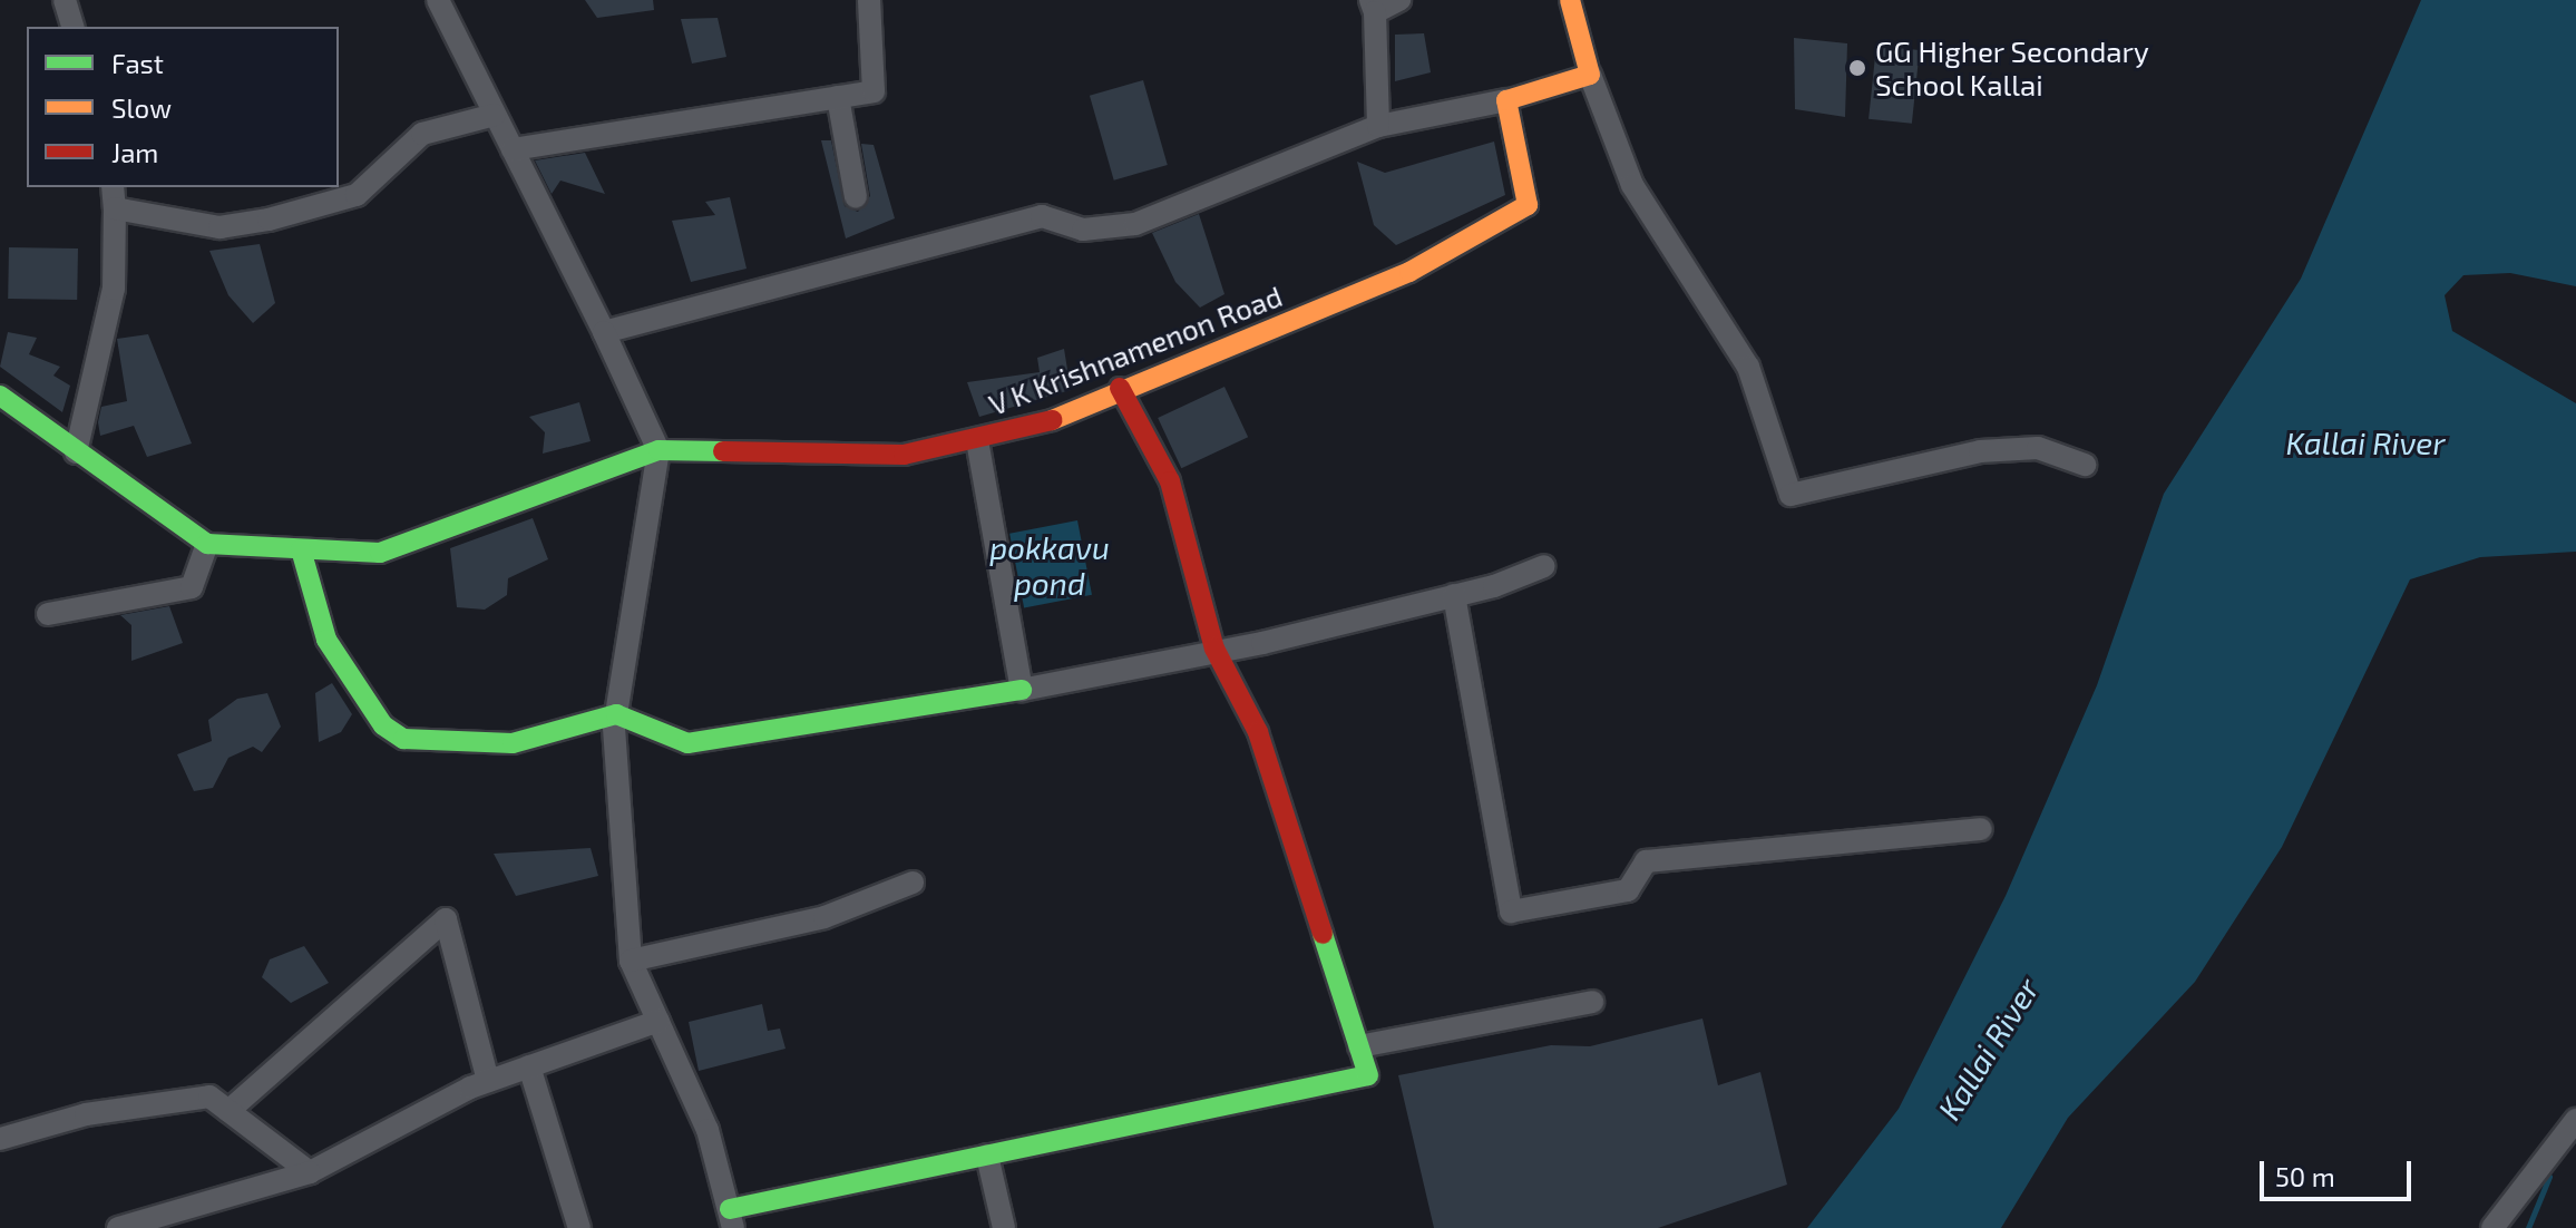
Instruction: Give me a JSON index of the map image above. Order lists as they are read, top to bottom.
{
  "streets": {
    "street": ["V K Krishnamenon Road"]
  },
  "water": ["Kallai River", "pokkavu pond"],
  "places": ["GG Higher Secondary School Kallai"],
  "legend": ["Fast", "Slow", "Jam"],
  "scale_bar": "50 m"
}
